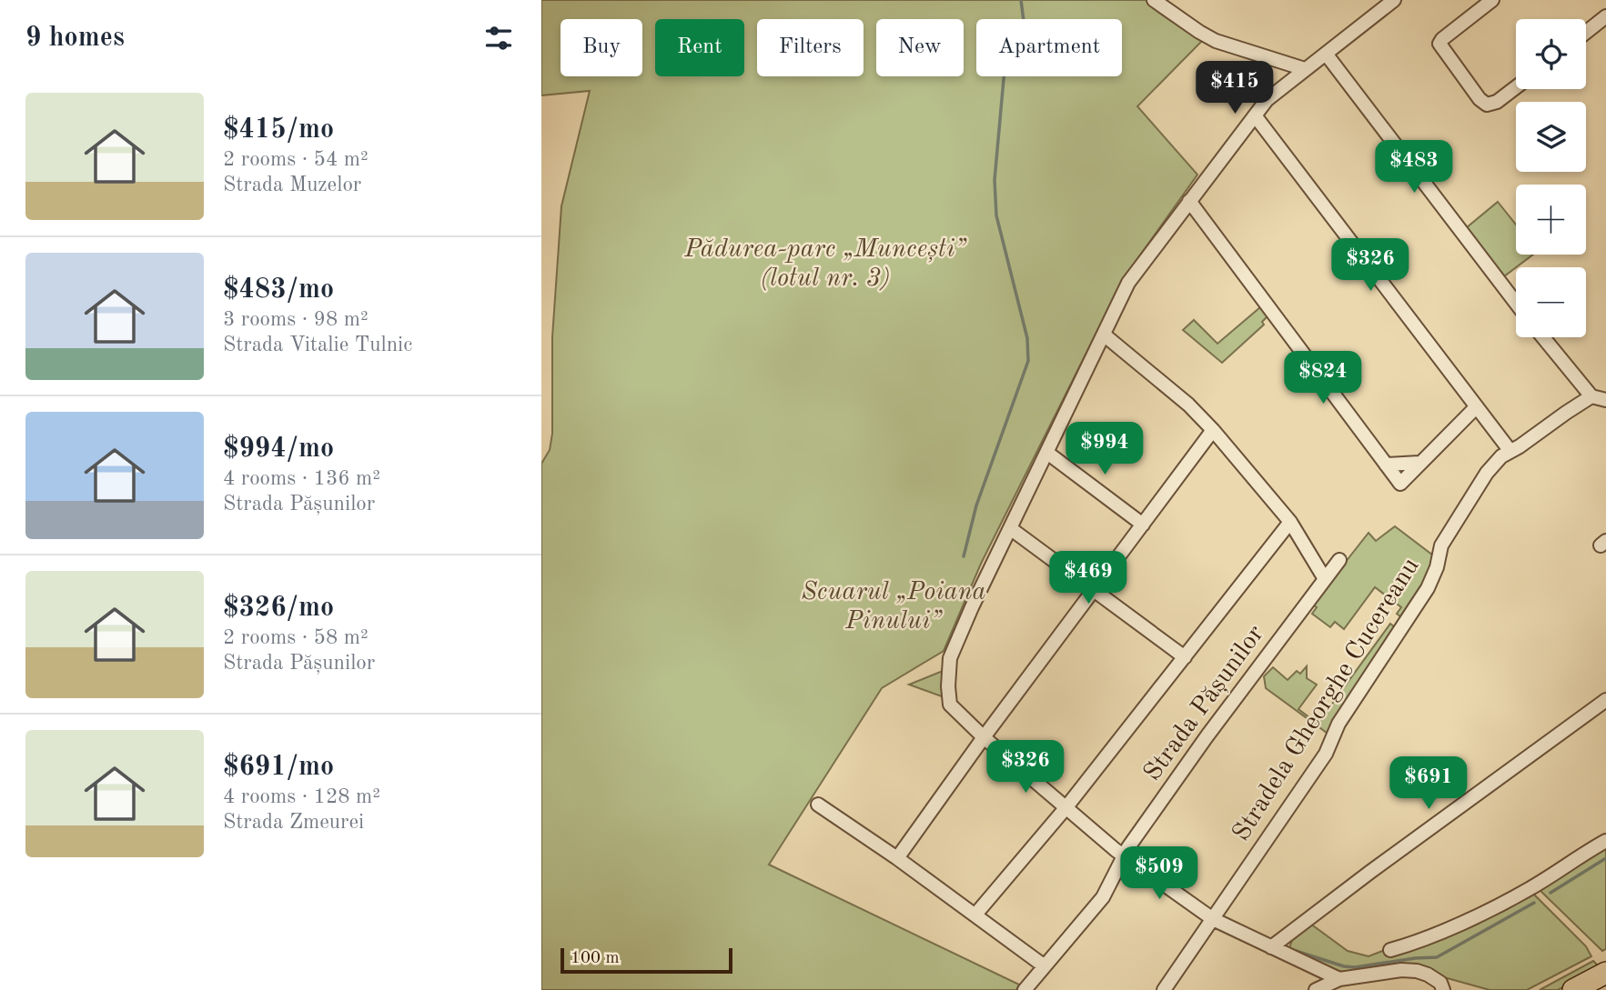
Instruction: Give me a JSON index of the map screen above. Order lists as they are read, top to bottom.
{
  "streets": {
    "street": ["Stradela Gheorghe Cucereanu", "Strada Pășunilor"]
  },
  "parks": ["Pădurea-parc „Muncești” (lotul nr. 3)", "Scuarul „Poiana Pinului”"],
  "scale_bar": "100 m",
  "page": {
    "heading": "9 homes",
    "map_buttons": ["+", "−"],
    "chip": [
      "Buy",
      "Rent",
      "Filters",
      "New",
      "Apartment"
    ],
    "price": [
      "$415",
      "$483",
      "$326",
      "$824",
      "$994",
      "$469",
      "$326",
      "$691",
      "$509"
    ],
    "list": [
      {
        "name": "$415/mo",
        "note": "2 rooms · 54 m² · Strada Muzelor"
      },
      {
        "name": "$483/mo",
        "note": "3 rooms · 98 m² · Strada Vitalie Tulnic"
      },
      {
        "name": "$994/mo",
        "note": "4 rooms · 136 m² · Strada Pășunilor"
      },
      {
        "name": "$326/mo",
        "note": "2 rooms · 58 m² · Strada Pășunilor"
      },
      {
        "name": "$691/mo",
        "note": "4 rooms · 128 m² · Strada Zmeurei"
      }
    ],
    "scale": "100 m"
  }
}
